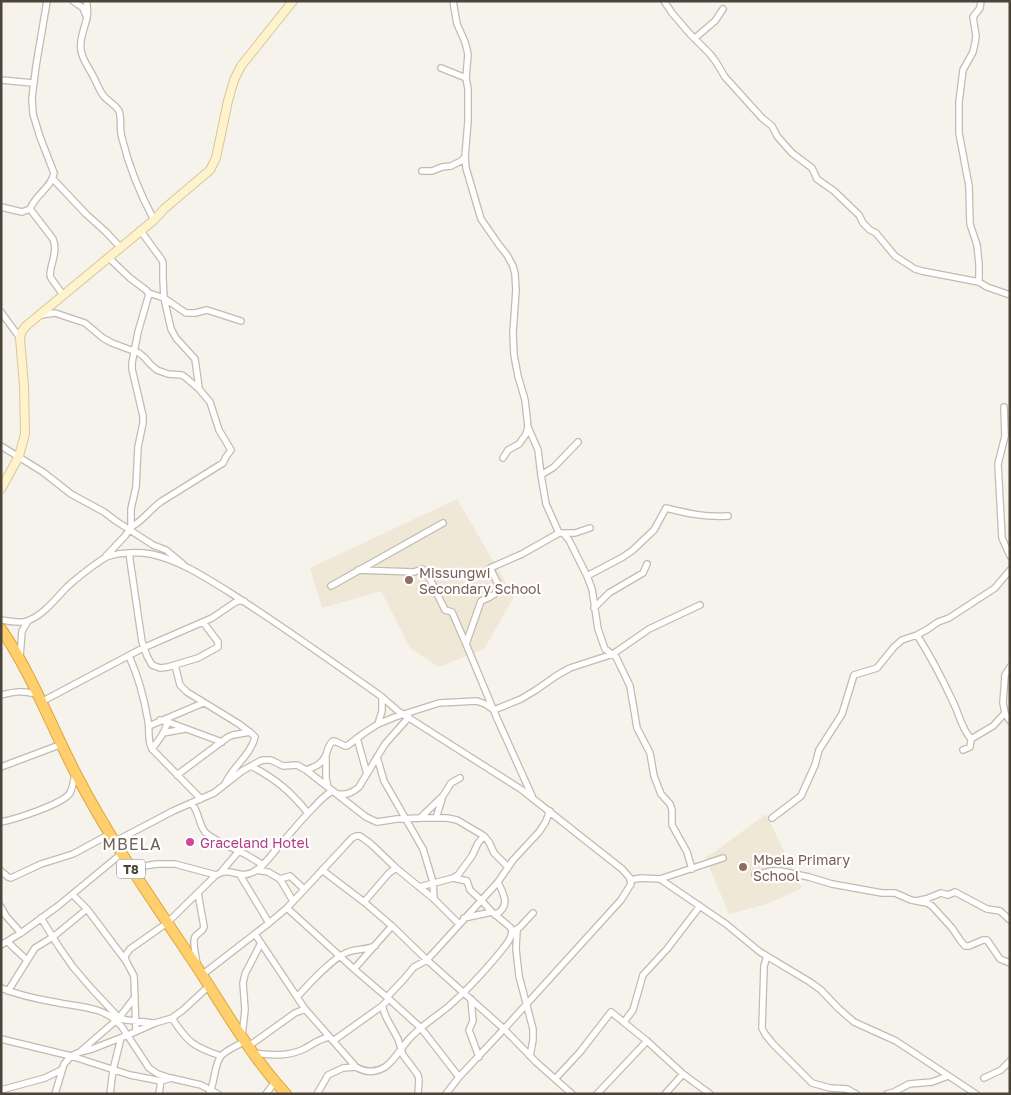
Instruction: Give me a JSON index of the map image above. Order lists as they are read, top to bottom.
{
  "streets": {
    "highway": ["T8"]
  },
  "districts": ["MBELA"],
  "places": ["Missungwi Secondary School", "Graceland Hotel", "Mbela Primary School"]
}
